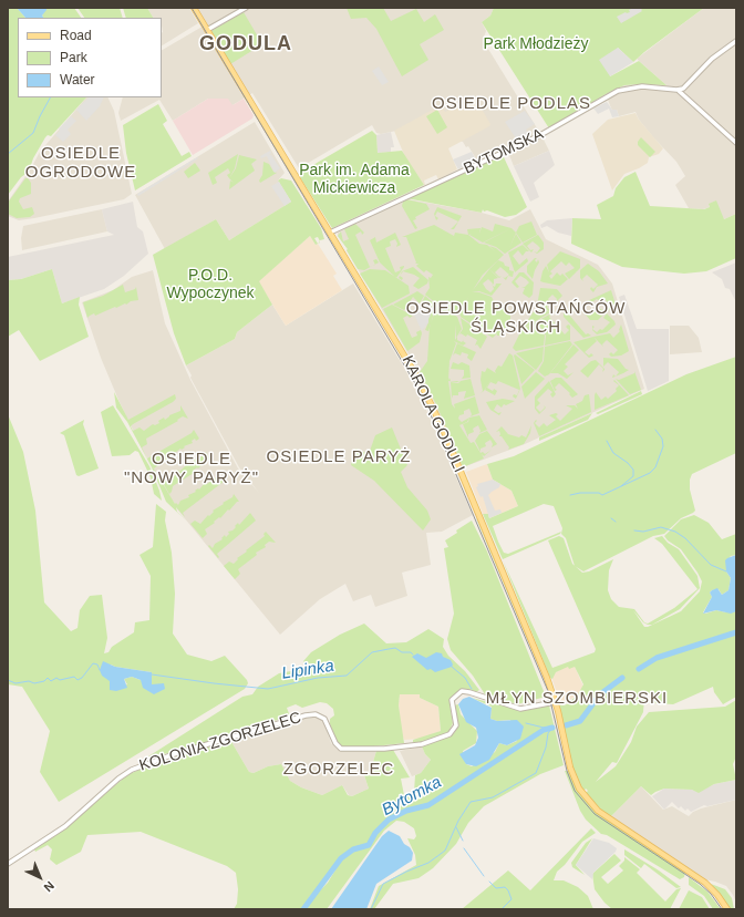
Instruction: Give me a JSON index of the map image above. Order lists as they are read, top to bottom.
{
  "streets": {
    "main road": ["KAROLA GODULI"],
    "street": ["BYTOMSKA", "KOLONIA ZGORZELEC"]
  },
  "crossings": [
    ["BYTOMSKA", "KAROLA GODULI"],
    ["KAROLA GODULI", "KOLONIA ZGORZELEC"]
  ],
  "districts": [
    "GODULA",
    "OSIEDLE PODLAS",
    "OSIEDLE OGRODOWE",
    "OSIEDLE POWSTAŃCÓW ŚLĄSKICH",
    "OSIEDLE PARYŻ",
    "OSIEDLE \"NOWY PARYŻ\"",
    "MŁYN SZOMBIERSKI",
    "ZGORZELEC"
  ],
  "water": ["Lipinka", "Bytomka"],
  "parks": ["Park Młodzieży", "Park im. Adama Mickiewicza", "P.O.D. Wypoczynek"],
  "legend": ["Road", "Park", "Water"],
  "north": "bottom right"
}
